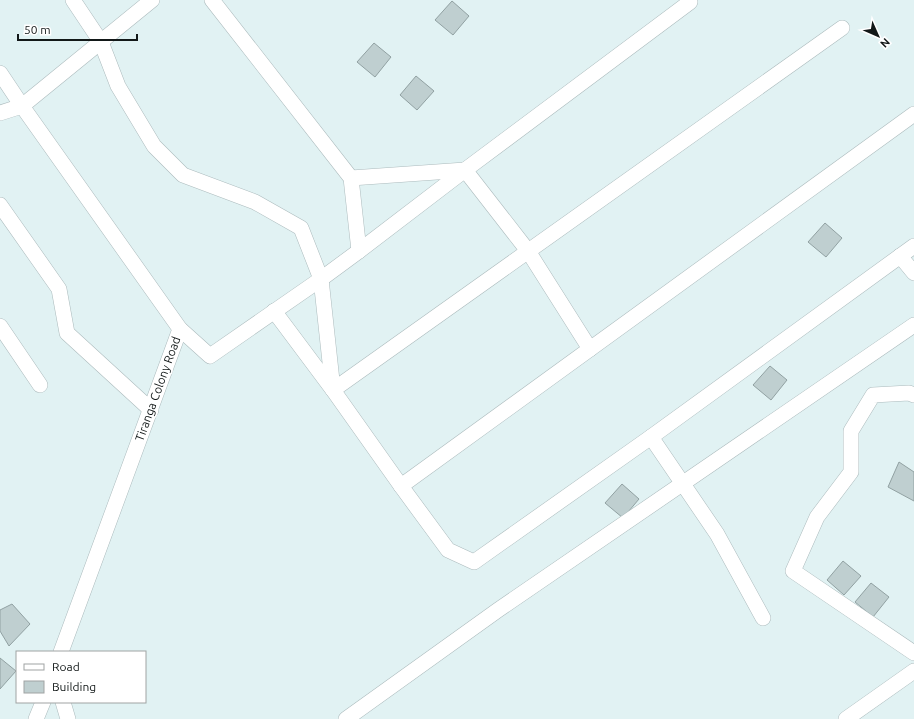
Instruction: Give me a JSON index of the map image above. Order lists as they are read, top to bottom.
{
  "streets": {
    "street": ["Tiranga Colony Road"]
  },
  "legend": ["Road", "Building"],
  "scale_bar": "50 m",
  "north": "bottom right"
}
